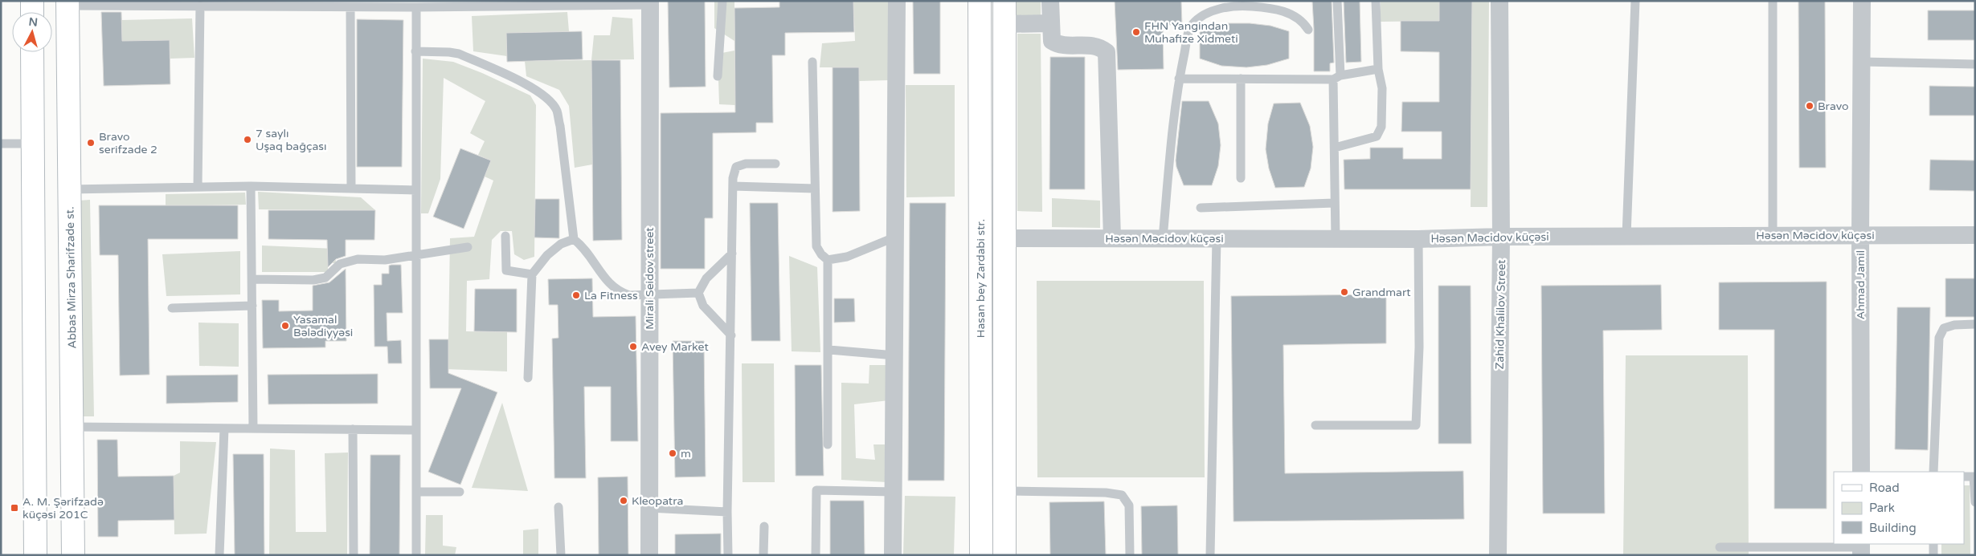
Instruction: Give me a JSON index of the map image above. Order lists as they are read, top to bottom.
{
  "streets": {
    "main road": ["Abbas Mirza Sharifzade st.", "Hasan bey Zardabi str."],
    "street": [
      "Həsən Məcidov küçəsi",
      "Mirali Seidov street",
      "Ahmad Jamil",
      "Zahid Khalilov Street"
    ]
  },
  "crossings": [
    ["Həsən Məcidov küçəsi", "Ahmad Jamil"],
    ["Həsən Məcidov küçəsi", "Zahid Khalilov Street"]
  ],
  "places": {
    "other": [
      "FHN Yangindan Muhafize Xidmeti",
      "Bravo",
      "7 saylı Uşaq bağçası",
      "Bravo serifzade 2",
      "Grandmart",
      "La Fitness",
      "Yasamal Bələdiyyəsi",
      "Avey Market",
      "m",
      "Kleopatra"
    ],
    "transit": ["A. M. Şərifzadə küçəsi 201C"]
  },
  "legend": ["Road", "Park", "Building"],
  "north": "top"
}
